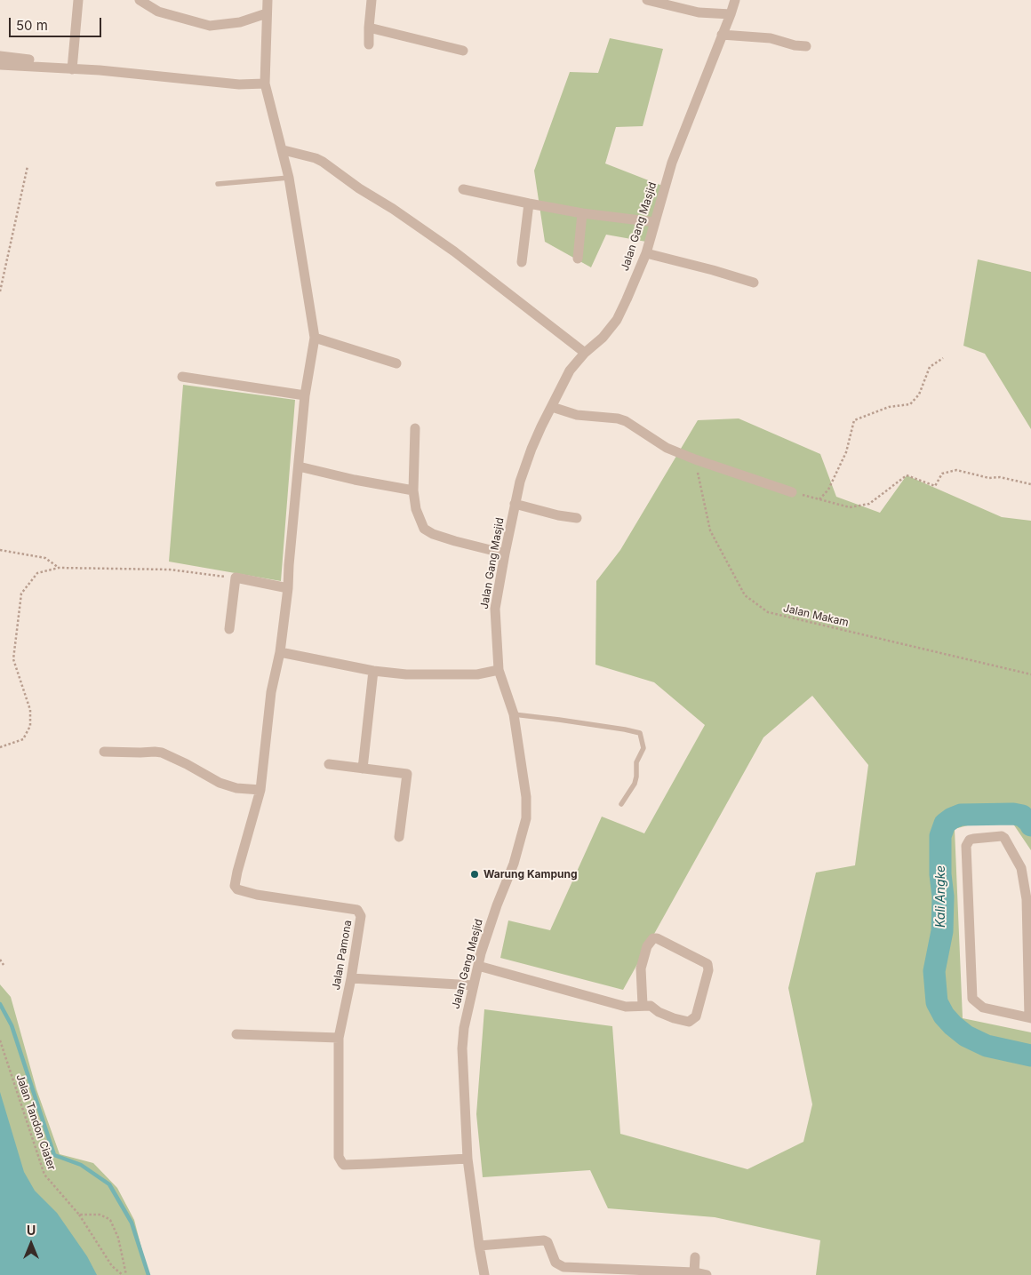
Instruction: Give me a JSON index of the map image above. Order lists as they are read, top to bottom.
{
  "streets": {
    "street": ["Jalan Gang Masjid", "Jalan Pamona"],
    "path": ["Jalan Makam", "Jalan Tandon Ciater"]
  },
  "crossings": [
    ["Jalan Gang Masjid", "Jalan Pamona"]
  ],
  "water": ["Kali Angke"],
  "places": ["Warung Kampung"],
  "scale_bar": "50 m",
  "north": "top"
}
